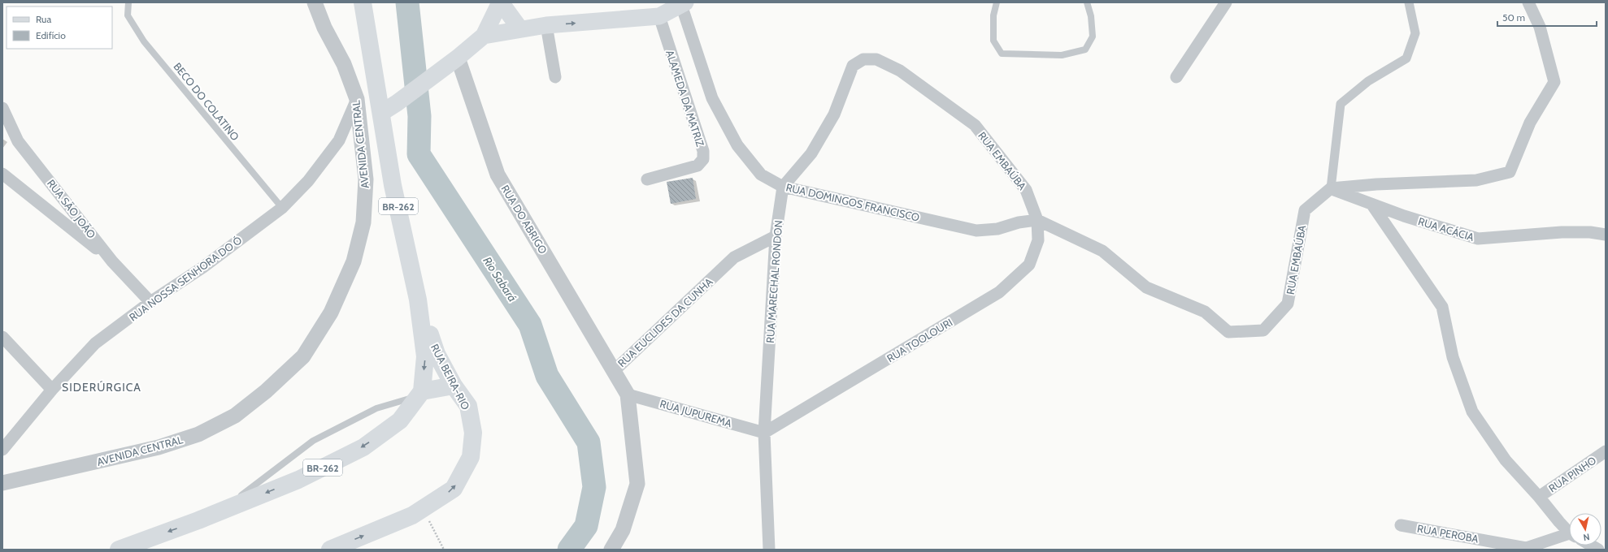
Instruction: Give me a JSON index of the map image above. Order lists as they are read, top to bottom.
{
  "streets": {
    "main road": ["BR-262", "RUA BEIRA-RIO"],
    "street": [
      "ALAMEDA DA MATRIZ",
      "AVENIDA CENTRAL",
      "RUA EMBAÚBA",
      "RUA DOMINGOS FRANCISCO",
      "RUA SÃO JOÃO",
      "RUA DO ABRIGO",
      "RUA ACÁCIA",
      "RUA NOSSA SENHORA DO Ó",
      "RUA MARECHAL RONDON",
      "RUA EUCLIDES DA CUNHA",
      "RUA TOOLOURI",
      "RUA JUPUREMA",
      "RUA PINHO",
      "RUA PEROBA"
    ],
    "lane": ["BECO DO COLATINO"]
  },
  "crossings": [
    ["BECO DO COLATINO", "RUA NOSSA SENHORA DO Ó"],
    ["AVENIDA CENTRAL", "RUA NOSSA SENHORA DO Ó"],
    ["RUA EMBAÚBA", "RUA DOMINGOS FRANCISCO"],
    ["RUA EMBAÚBA", "RUA ACÁCIA"],
    ["RUA EMBAÚBA", "RUA MARECHAL RONDON"],
    ["RUA EMBAÚBA", "RUA TOOLOURI"],
    ["RUA DOMINGOS FRANCISCO", "RUA MARECHAL RONDON"],
    ["RUA DOMINGOS FRANCISCO", "RUA TOOLOURI"],
    ["BR-262", "RUA BEIRA-RIO"],
    ["RUA SÃO JOÃO", "RUA NOSSA SENHORA DO Ó"],
    ["RUA DO ABRIGO", "RUA EUCLIDES DA CUNHA"],
    ["RUA MARECHAL RONDON", "RUA EUCLIDES DA CUNHA"],
    ["RUA MARECHAL RONDON", "RUA TOOLOURI"],
    ["RUA MARECHAL RONDON", "RUA JUPUREMA"],
    ["RUA EUCLIDES DA CUNHA", "RUA JUPUREMA"],
    ["RUA TOOLOURI", "RUA JUPUREMA"]
  ],
  "districts": ["SIDERÚRGICA"],
  "water": ["Rio Sabará"],
  "legend": ["Rua", "Edifício"],
  "scale_bar": "50 m",
  "north": "bottom"
}
